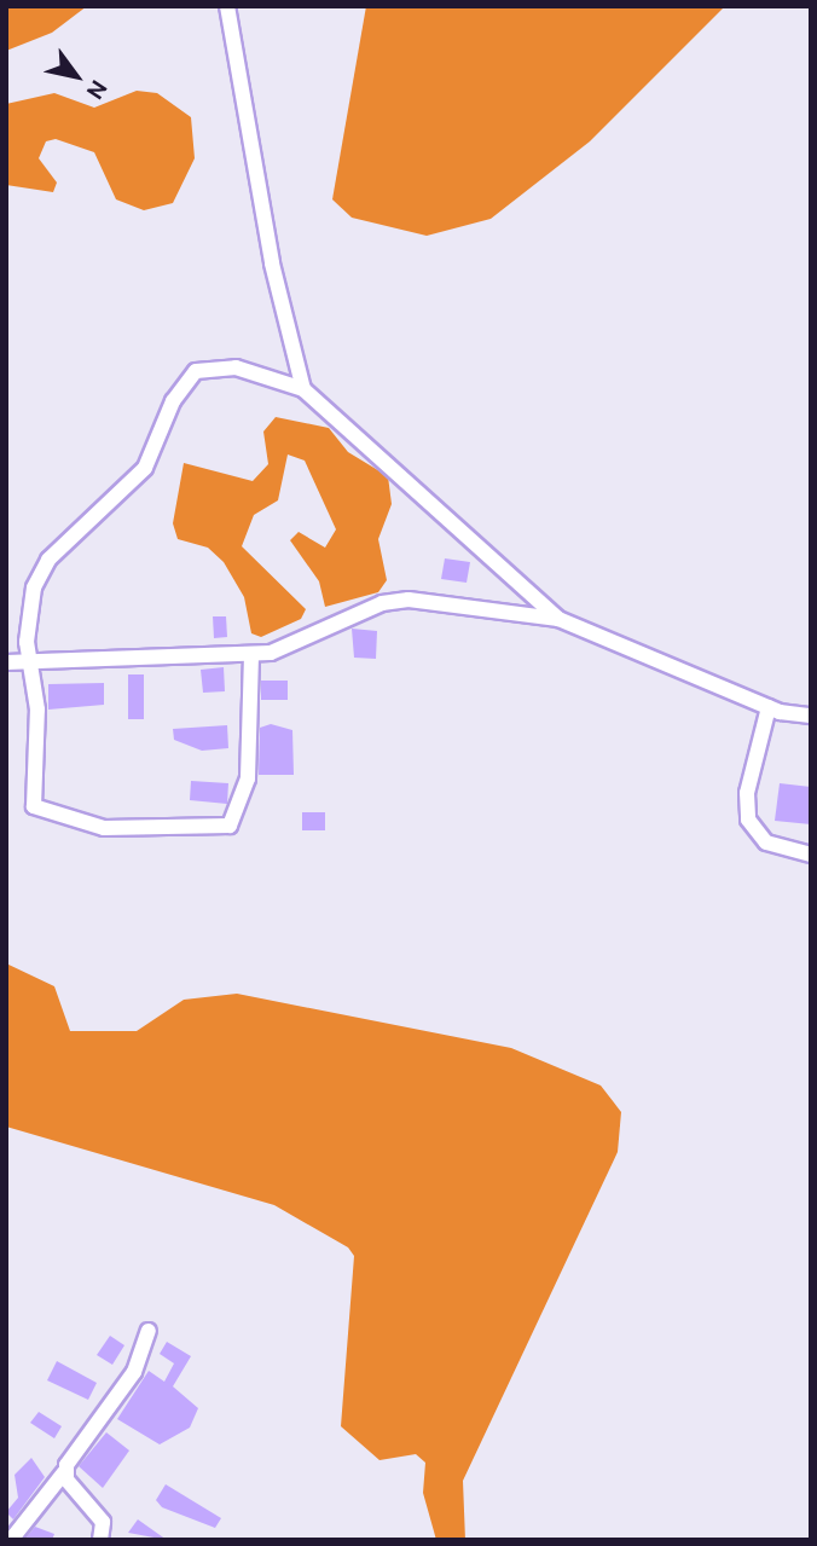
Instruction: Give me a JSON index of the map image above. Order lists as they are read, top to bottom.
{
  "north": "bottom right"
}
